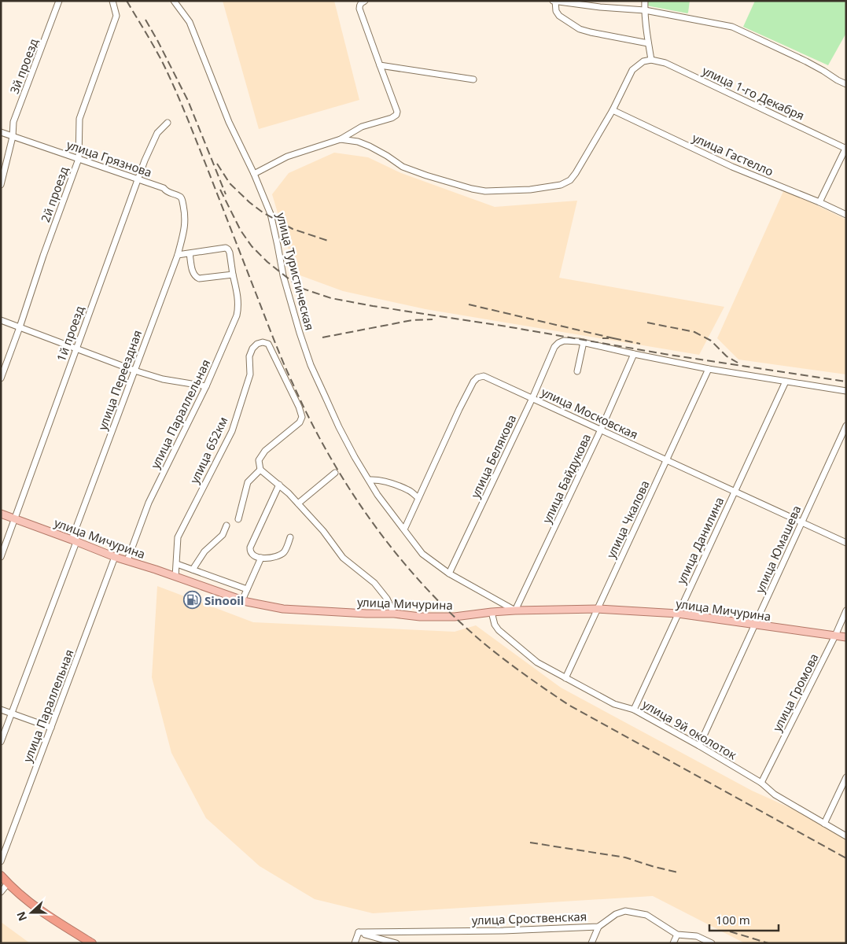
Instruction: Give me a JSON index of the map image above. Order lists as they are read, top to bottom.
{
  "streets": {
    "main road": ["улица Мичурина"],
    "street": [
      "3й проезд",
      "улица 1-го Декабря",
      "улица Гастелло",
      "улица Грязнова",
      "2й проезд",
      "улица Туристическая",
      "1й проезд",
      "улица Переездная",
      "улица Московская",
      "улица Параллельная",
      "улица 652км",
      "улица Белякова",
      "улица Байдукова",
      "улица Чкалова",
      "улица Данилина",
      "улица Юмашева",
      "улица Громова",
      "улица 9й околоток",
      "улица Сроственская"
    ]
  },
  "crossings": [
    ["3й проезд", "улица Грязнова"],
    ["улица Грязнова", "2й проезд"],
    ["улица Грязнова", "1й проезд"],
    ["улица Грязнова", "улица Переездная"],
    ["улица Туристическая", "улица Московская"],
    ["улица Туристическая", "улица Белякова"],
    ["улица Туристическая", "улица Байдукова"],
    ["улица Туристическая", "улица Мичурина"],
    ["1й проезд", "улица Мичурина"],
    ["улица Переездная", "улица Мичурина"],
    ["улица Московская", "улица Белякова"],
    ["улица Московская", "улица Байдукова"],
    ["улица Московская", "улица Чкалова"],
    ["улица Московская", "улица Данилина"],
    ["улица Московская", "улица Юмашева"],
    ["улица Параллельная", "улица Мичурина"],
    ["улица 652км", "улица Мичурина"],
    ["улица Байдукова", "улица Мичурина"],
    ["улица Чкалова", "улица Мичурина"],
    ["улица Чкалова", "улица 9й околоток"],
    ["улица Мичурина", "улица Данилина"],
    ["улица Мичурина", "улица Юмашева"],
    ["улица Мичурина", "улица Громова"],
    ["улица Мичурина", "улица 9й околоток"],
    ["улица Данилина", "улица 9й околоток"],
    ["улица Юмашева", "улица 9й околоток"],
    ["улица Громова", "улица 9й околоток"]
  ],
  "places": {
    "fuel station": ["Sinooil"]
  },
  "scale_bar": "100 m",
  "north": "left"
}
